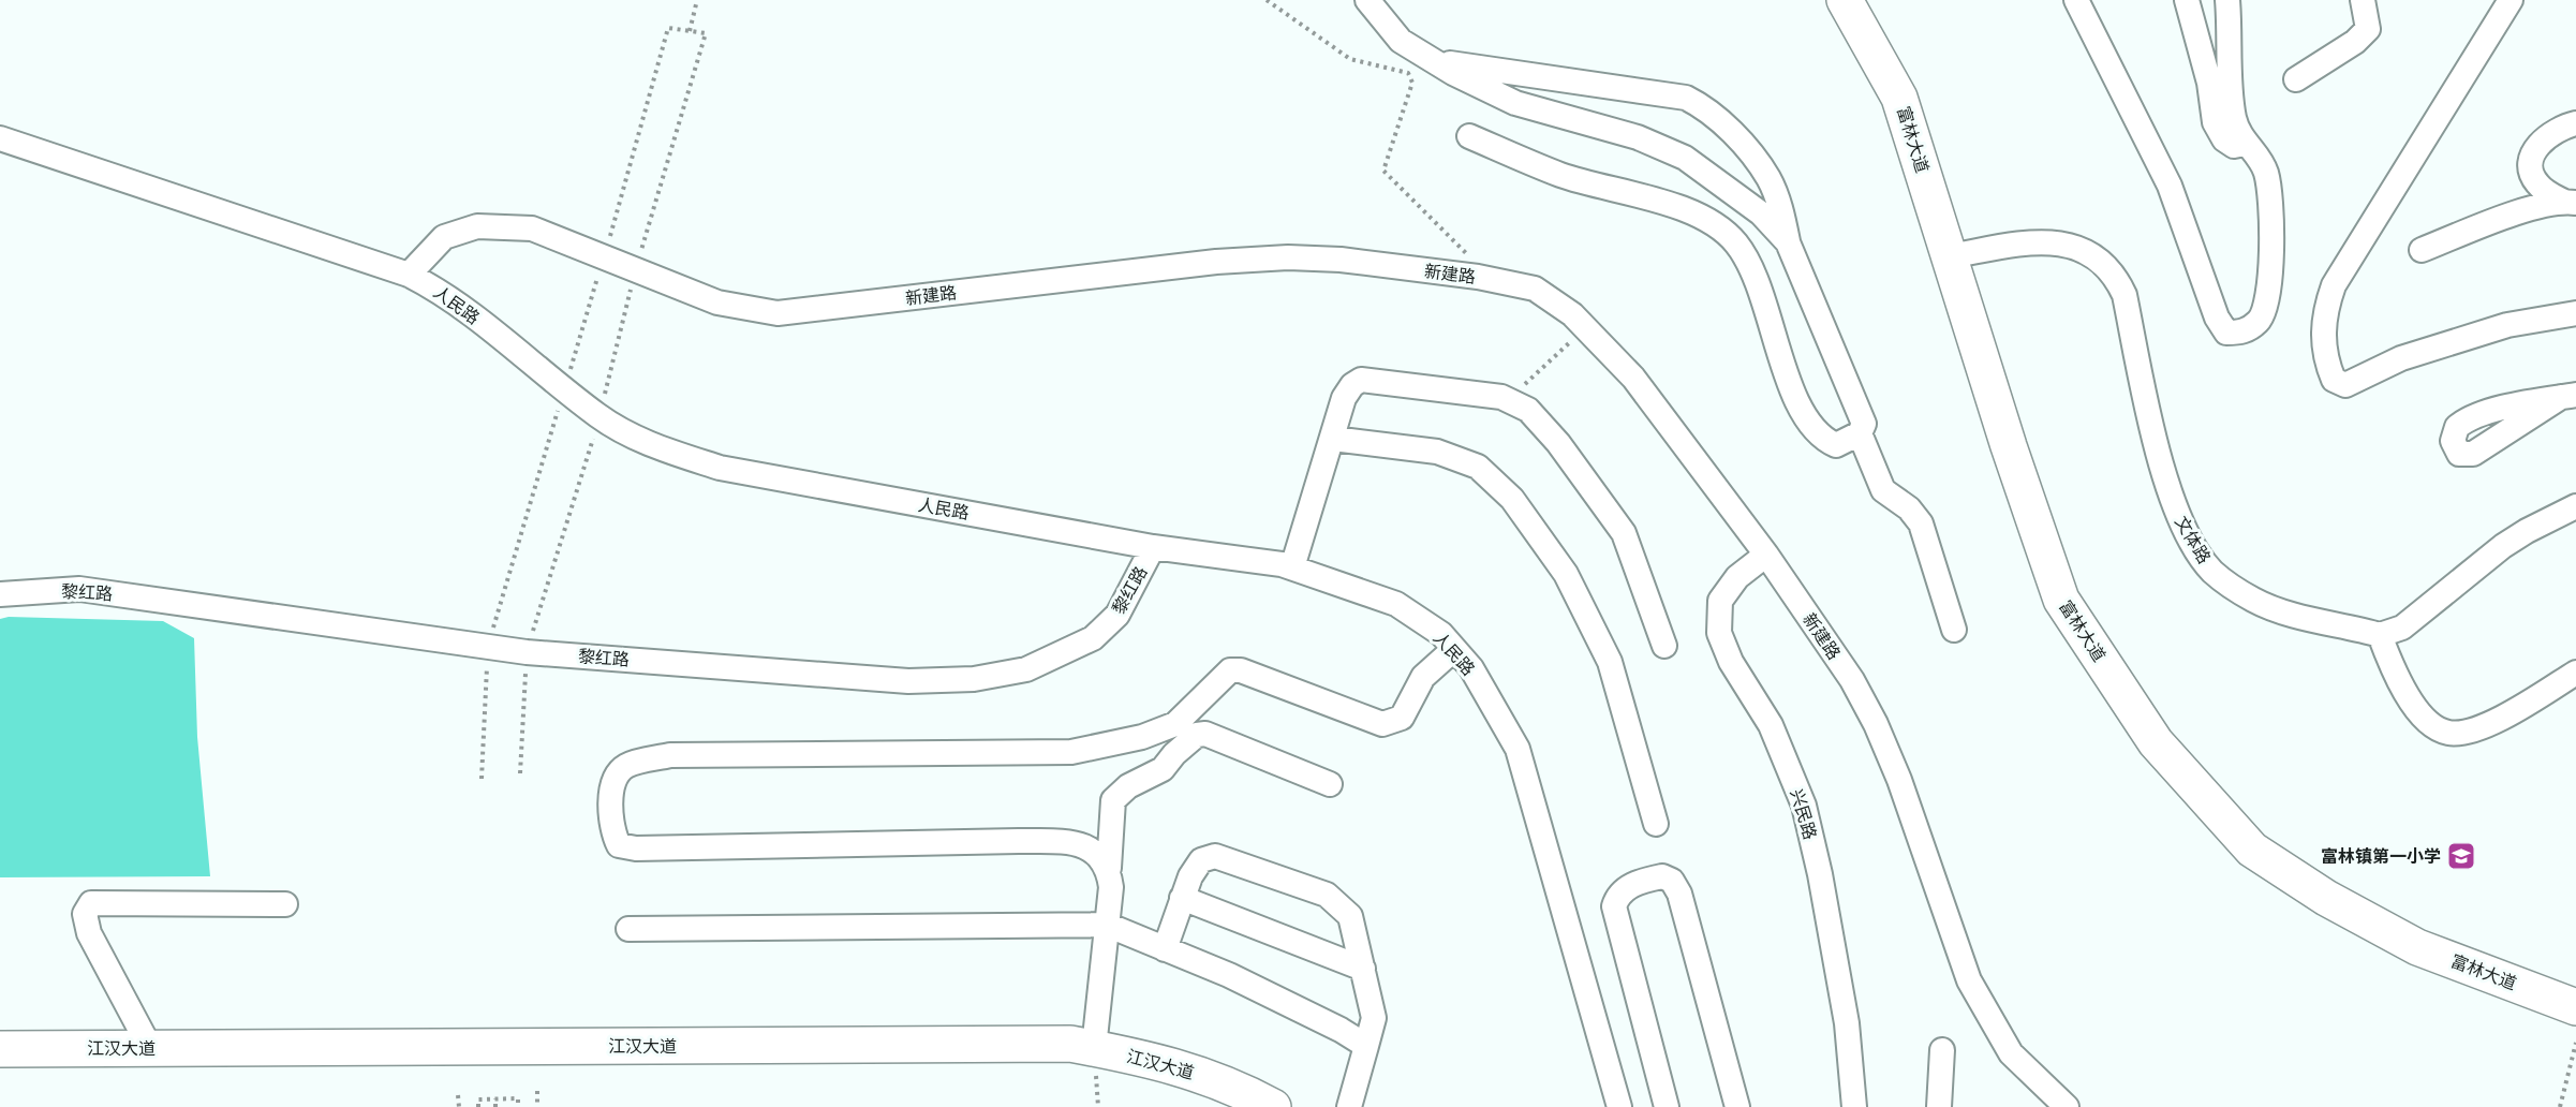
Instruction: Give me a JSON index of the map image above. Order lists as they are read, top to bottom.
{
  "streets": {
    "main road": ["富林大道", "江汉大道"],
    "street": [
      "新建路",
      "人民路",
      "文体路",
      "黎红路",
      "兴民路"
    ]
  },
  "crossings": [
    ["富林大道", "文体路"],
    ["新建路", "人民路"],
    ["新建路", "兴民路"],
    ["人民路", "黎红路"]
  ],
  "places": {
    "school or university": ["富林镇第一小学"]
  }
}
